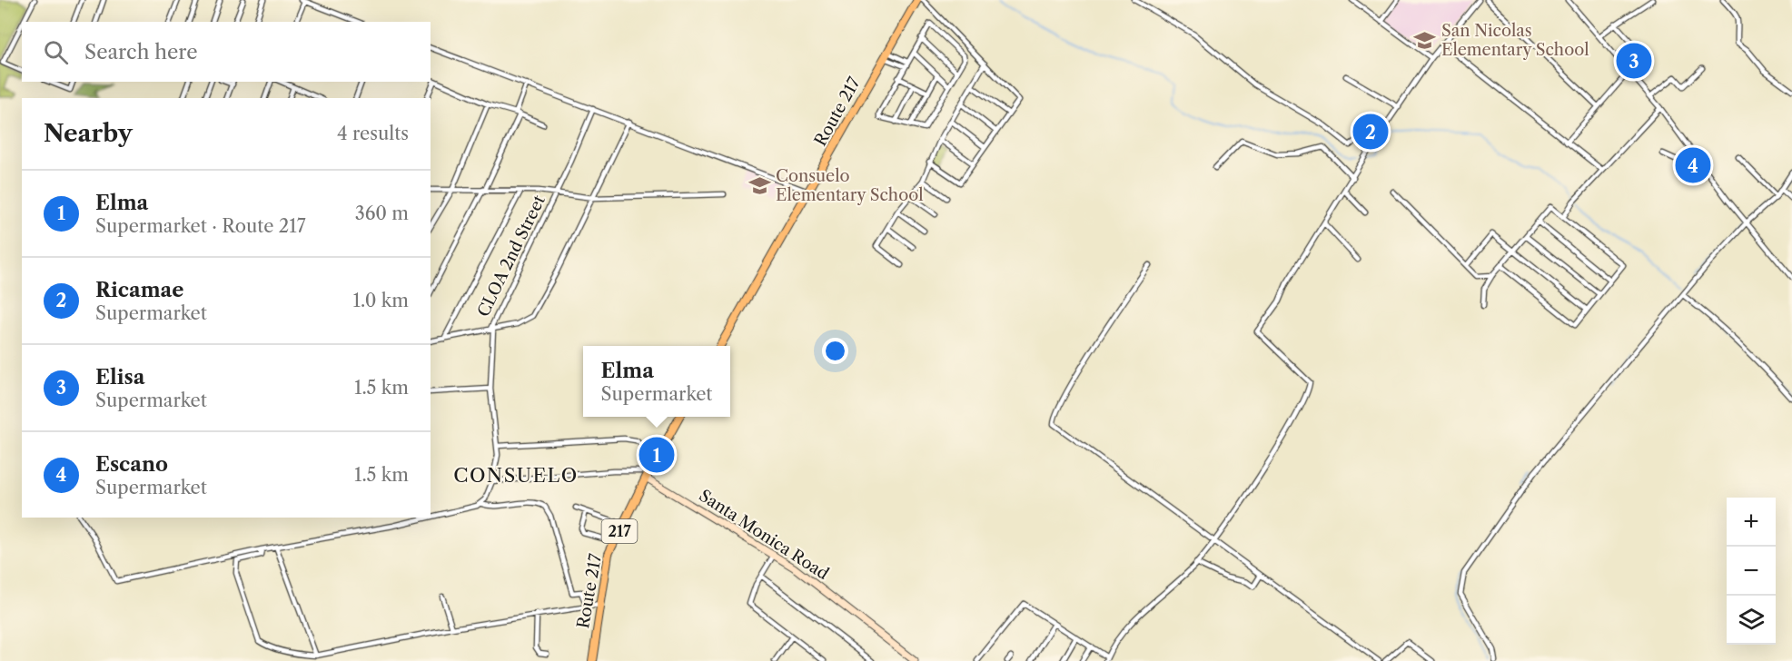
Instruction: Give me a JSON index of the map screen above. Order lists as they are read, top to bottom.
{
  "streets": {
    "main road": ["Route 217", "217"],
    "street": ["CLOA 2nd Street", "Santa Monica Road"]
  },
  "crossings": [
    ["Route 217", "Santa Monica Road"]
  ],
  "districts": ["CONSUELO"],
  "places": {
    "school or university": ["San Nicolas Elementary School", "Consuelo Elementary School"]
  },
  "page": {
    "search": "Search here",
    "pins": [
      "3",
      "2",
      "4",
      "1"
    ],
    "heading": ["Nearby", "4 results"],
    "list": [
      {
        "mark": "1",
        "name": "Elma",
        "note": "Supermarket · Route 217",
        "value": "360 m"
      },
      {
        "mark": "2",
        "name": "Ricamae",
        "note": "Supermarket",
        "value": "1.0 km"
      },
      {
        "mark": "3",
        "name": "Elisa",
        "note": "Supermarket",
        "value": "1.5 km"
      },
      {
        "mark": "4",
        "name": "Escano",
        "note": "Supermarket",
        "value": "1.5 km"
      }
    ],
    "popup": ["Elma", "Supermarket"],
    "map_buttons": ["+", "−"]
  }
}
